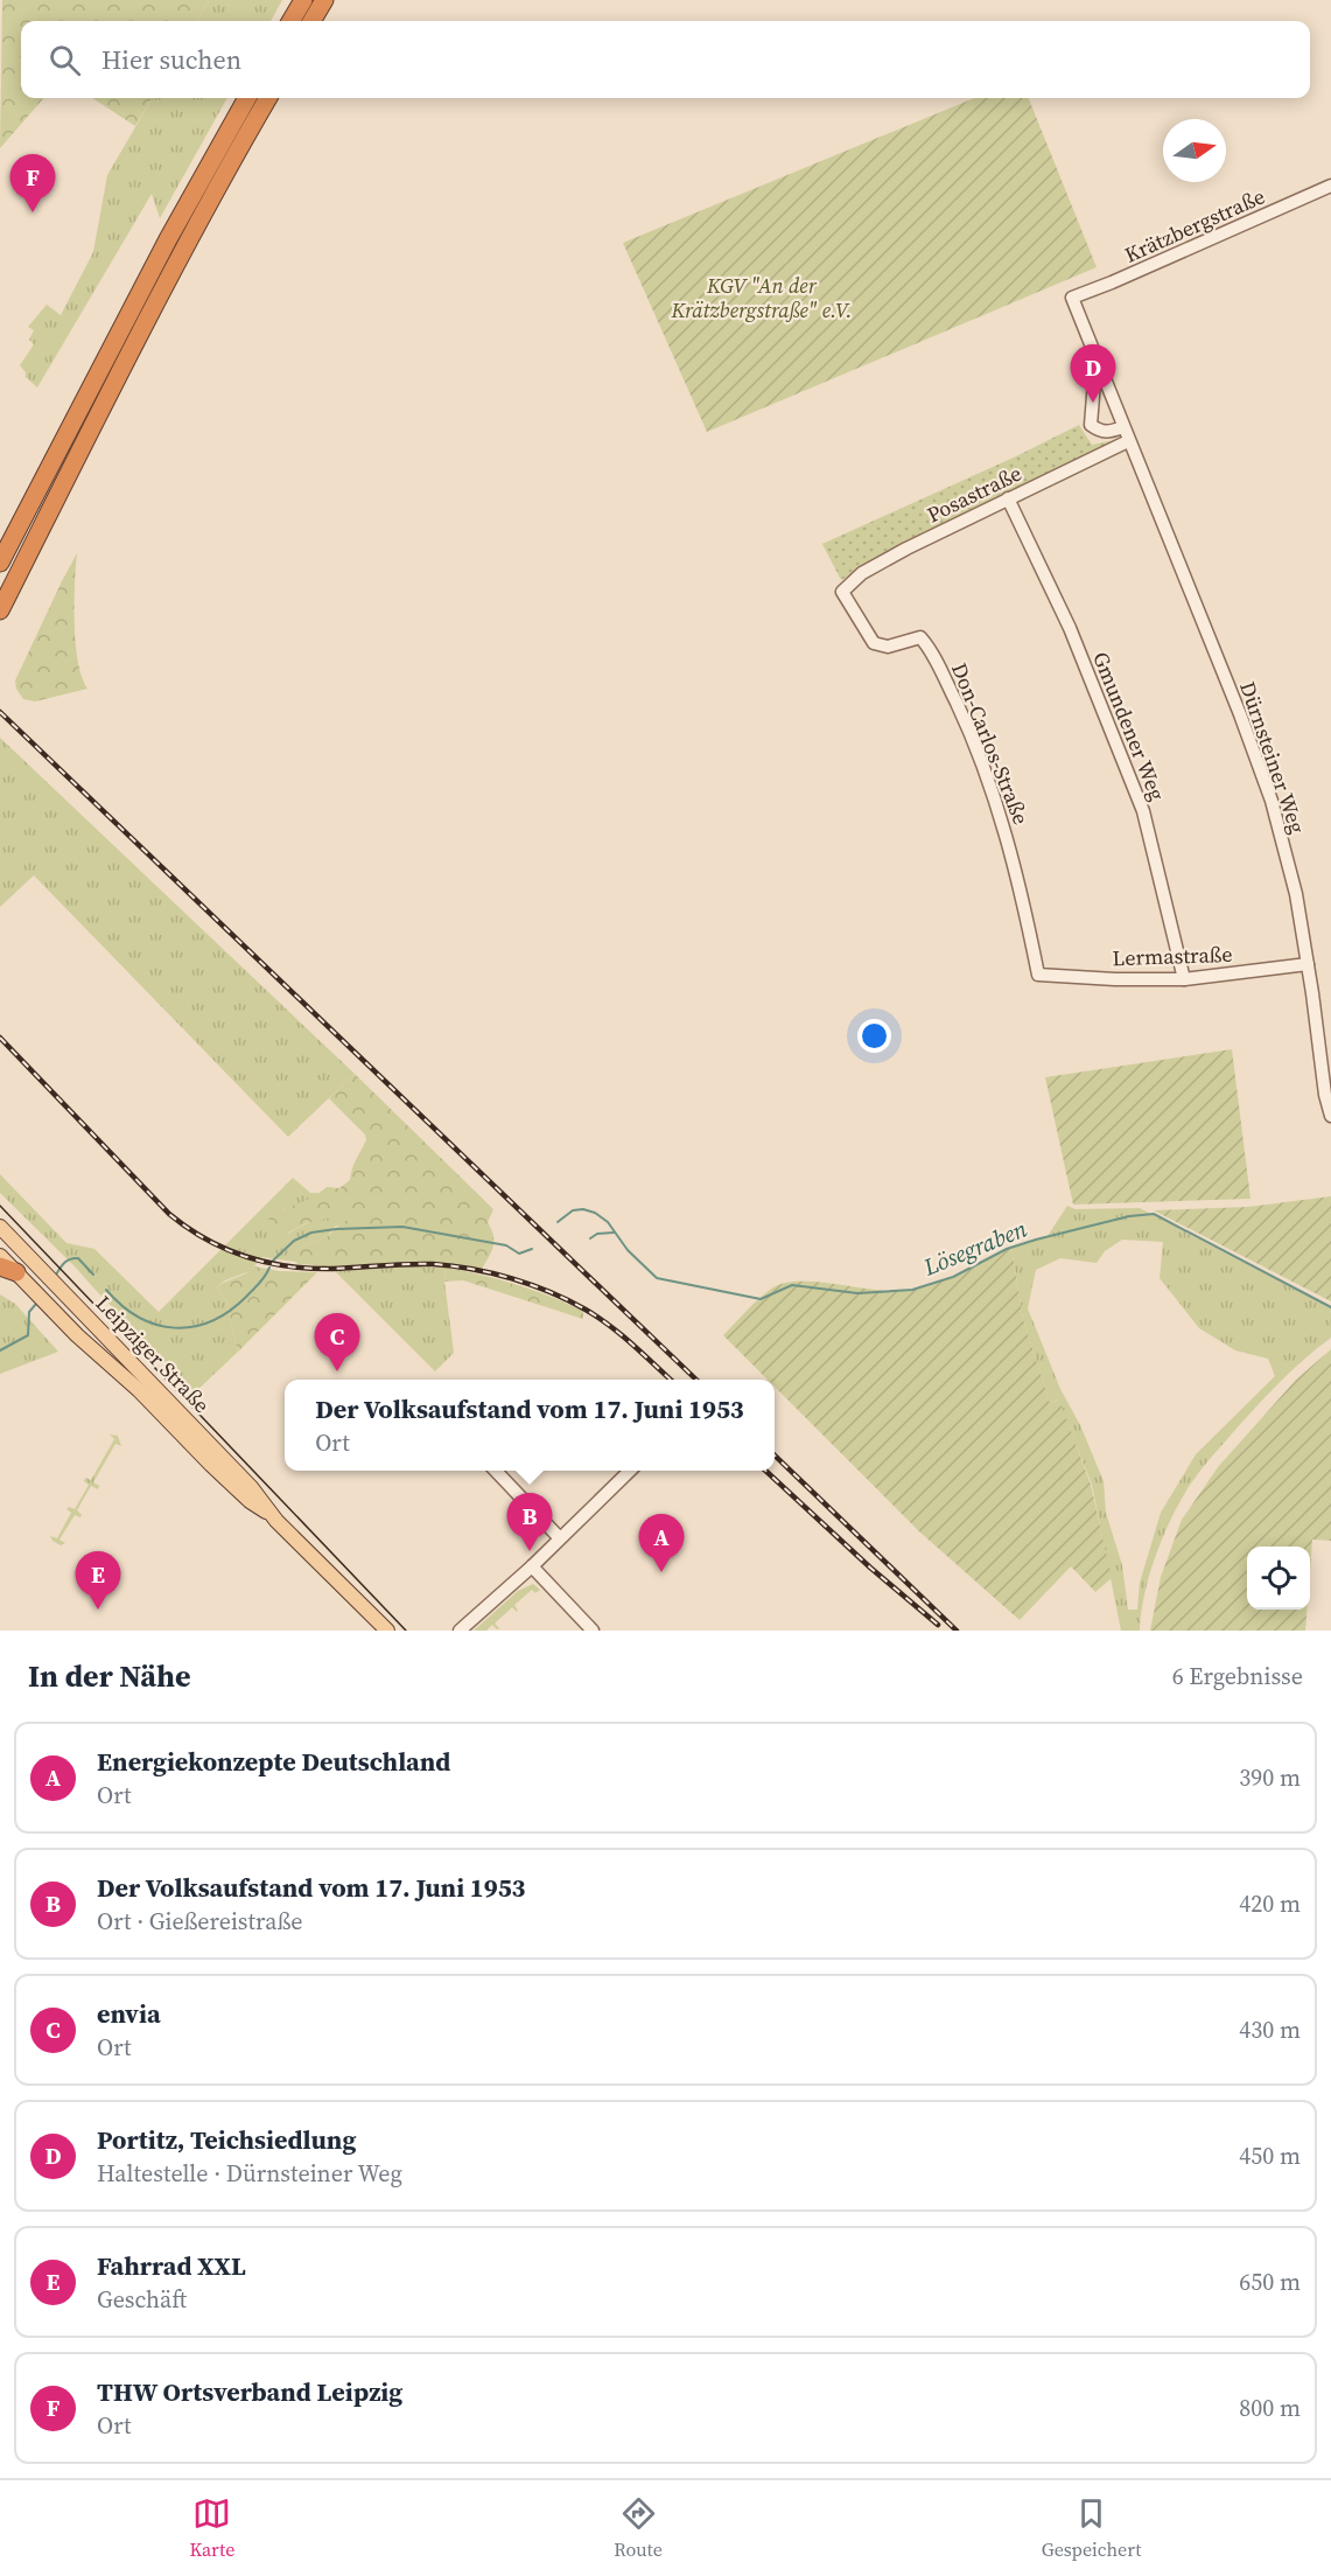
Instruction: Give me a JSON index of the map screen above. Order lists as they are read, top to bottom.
{
  "streets": {
    "main road": ["Leipziger Straße"],
    "street": [
      "Krätzbergstraße",
      "Posastraße",
      "Gmundener Weg",
      "Don-Carlos-Straße",
      "Dürnsteiner Weg",
      "Lermastraße"
    ]
  },
  "crossings": [
    ["Krätzbergstraße", "Dürnsteiner Weg"],
    ["Posastraße", "Gmundener Weg"],
    ["Posastraße", "Don-Carlos-Straße"],
    ["Posastraße", "Dürnsteiner Weg"],
    ["Gmundener Weg", "Lermastraße"],
    ["Don-Carlos-Straße", "Lermastraße"],
    ["Dürnsteiner Weg", "Lermastraße"]
  ],
  "water": ["Lösegraben"],
  "parks": ["KGV \"An der Krätzbergstraße\" e.V."],
  "north": "right",
  "page": {
    "search": "Hier suchen",
    "pins": [
      "F",
      "D",
      "C",
      "B",
      "A",
      "E"
    ],
    "popup": ["Der Volksaufstand vom 17. Juni 1953", "Ort"],
    "heading": ["In der Nähe", "6 Ergebnisse"],
    "list": [
      {
        "mark": "A",
        "name": "Energiekonzepte Deutschland",
        "note": "Ort",
        "value": "390 m"
      },
      {
        "mark": "B",
        "name": "Der Volksaufstand vom 17. Juni 1953",
        "note": "Ort · Gießereistraße",
        "value": "420 m"
      },
      {
        "mark": "C",
        "name": "envia",
        "note": "Ort",
        "value": "430 m"
      },
      {
        "mark": "D",
        "name": "Portitz, Teichsiedlung",
        "note": "Haltestelle · Dürnsteiner Weg",
        "value": "450 m"
      },
      {
        "mark": "E",
        "name": "Fahrrad XXL",
        "note": "Geschäft",
        "value": "650 m"
      },
      {
        "mark": "F",
        "name": "THW Ortsverband Leipzig",
        "note": "Ort",
        "value": "800 m"
      }
    ],
    "nav": ["Karte", "Route", "Gespeichert"]
  }
}
